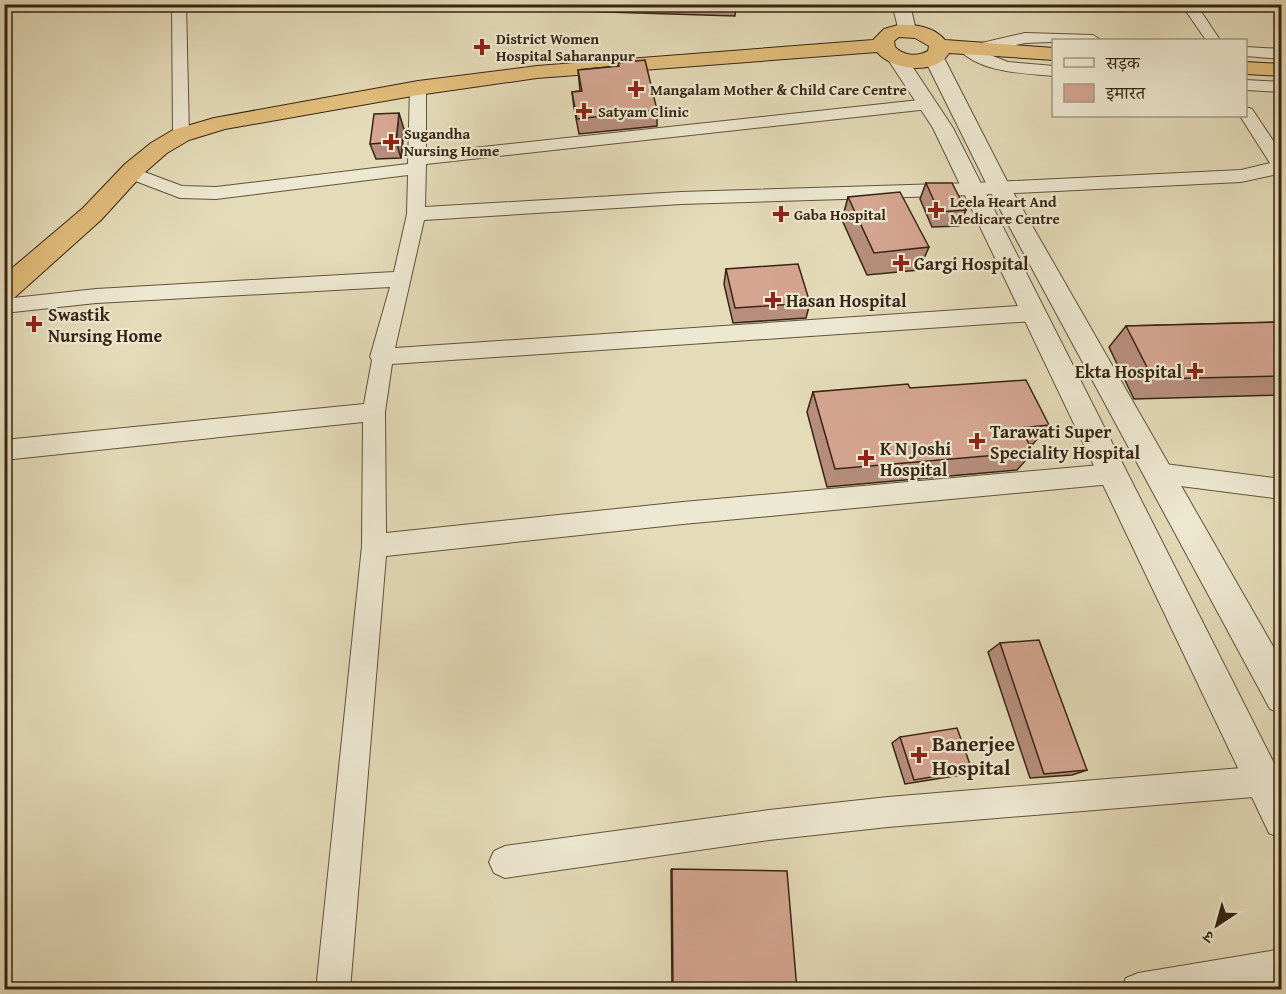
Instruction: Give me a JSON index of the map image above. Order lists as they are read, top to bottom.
{
  "places": {
    "health": [
      "District Women Hospital Saharanpur",
      "Mangalam Mother & Child Care Centre",
      "Satyam Clinic",
      "Sugandha Nursing Home",
      "Leela Heart And Medicare Centre",
      "Gaba Hospital",
      "Gargi Hospital",
      "Hasan Hospital",
      "Swastik Nursing Home",
      "Ekta Hospital",
      "Tarawati Super Speciality Hospital",
      "K N Joshi Hospital",
      "Banerjee Hospital"
    ]
  },
  "legend": ["सड़क", "इमारत"],
  "north": "bottom left"
}
